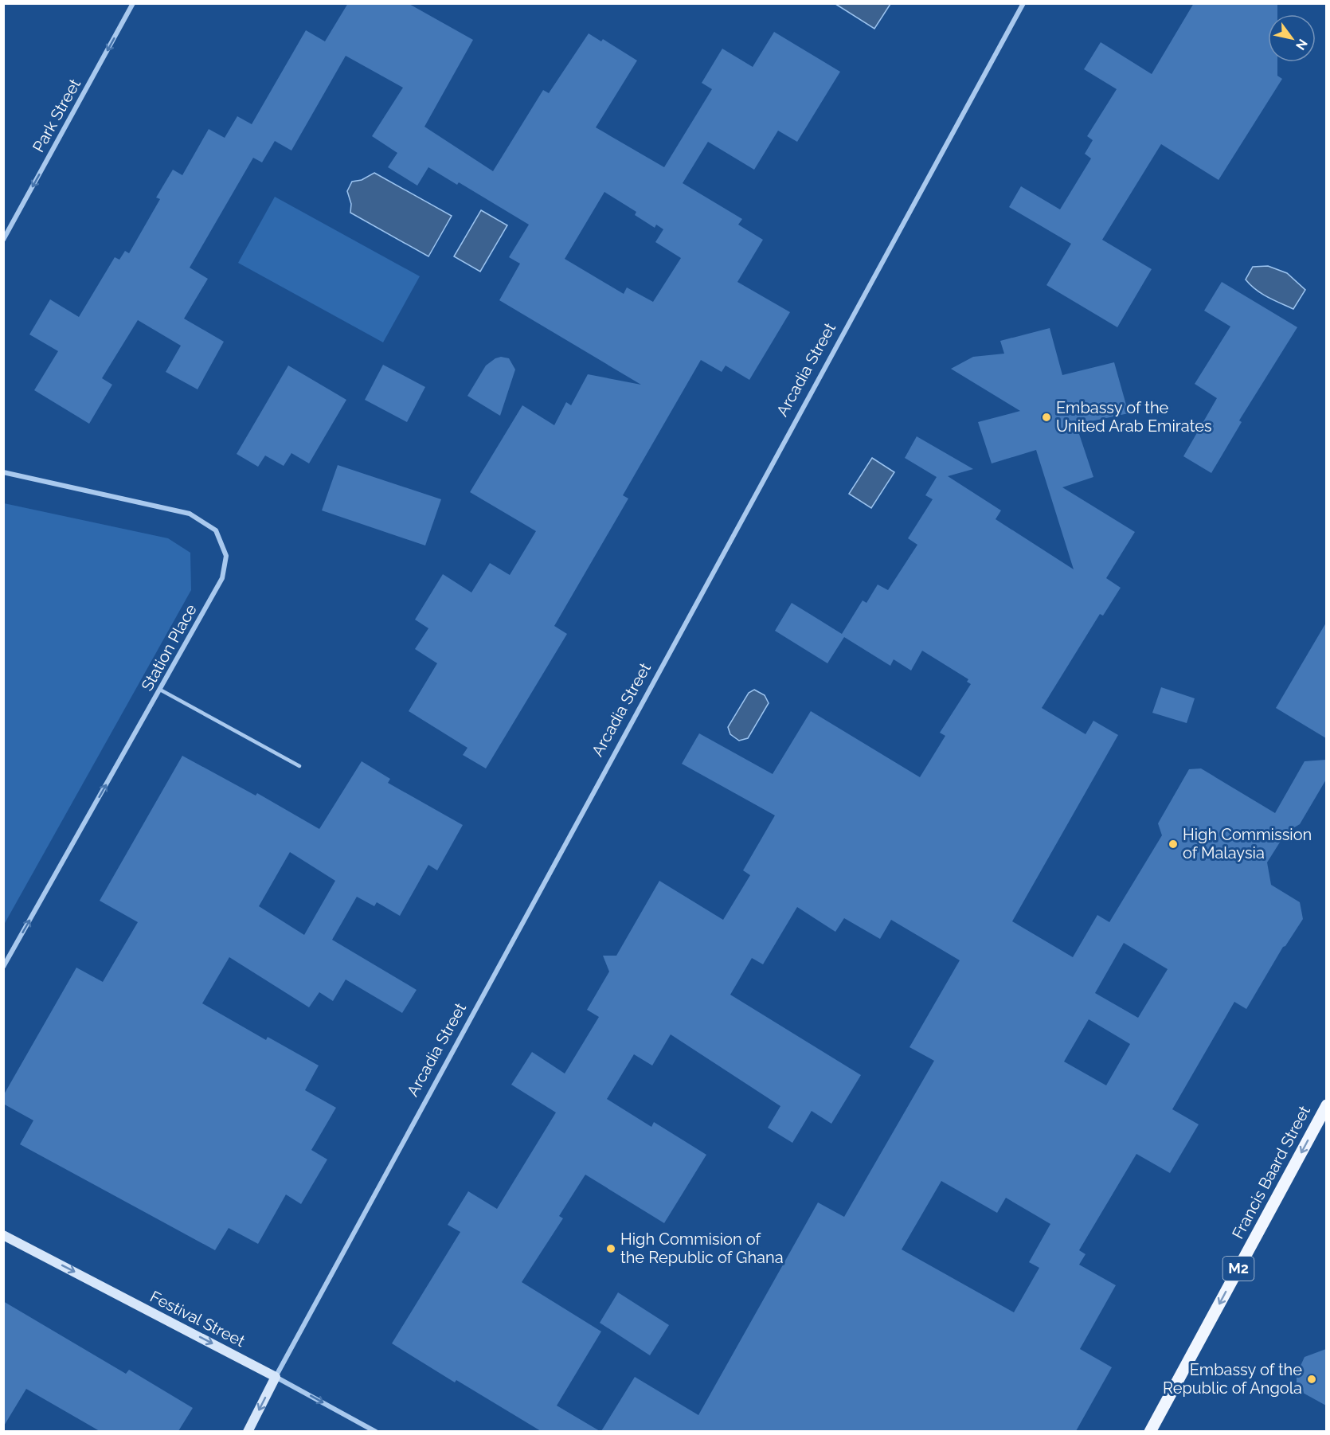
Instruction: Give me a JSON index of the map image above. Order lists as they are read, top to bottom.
{
  "streets": {
    "main road": ["Francis Baard Street", "M2"],
    "street": [
      "Park Street",
      "Arcadia Street",
      "Station Place",
      "Festival Street"
    ]
  },
  "crossings": [
    ["Arcadia Street", "Festival Street"]
  ],
  "one_way": [
    "Park Street",
    "Station Place",
    "Francis Baard Street",
    "Festival Street"
  ],
  "places": [
    "Embassy of the United Arab Emirates",
    "High Commission of Malaysia",
    "High Commision of the Republic of Ghana",
    "Embassy of the Republic of Angola"
  ],
  "north": "bottom right"
}
